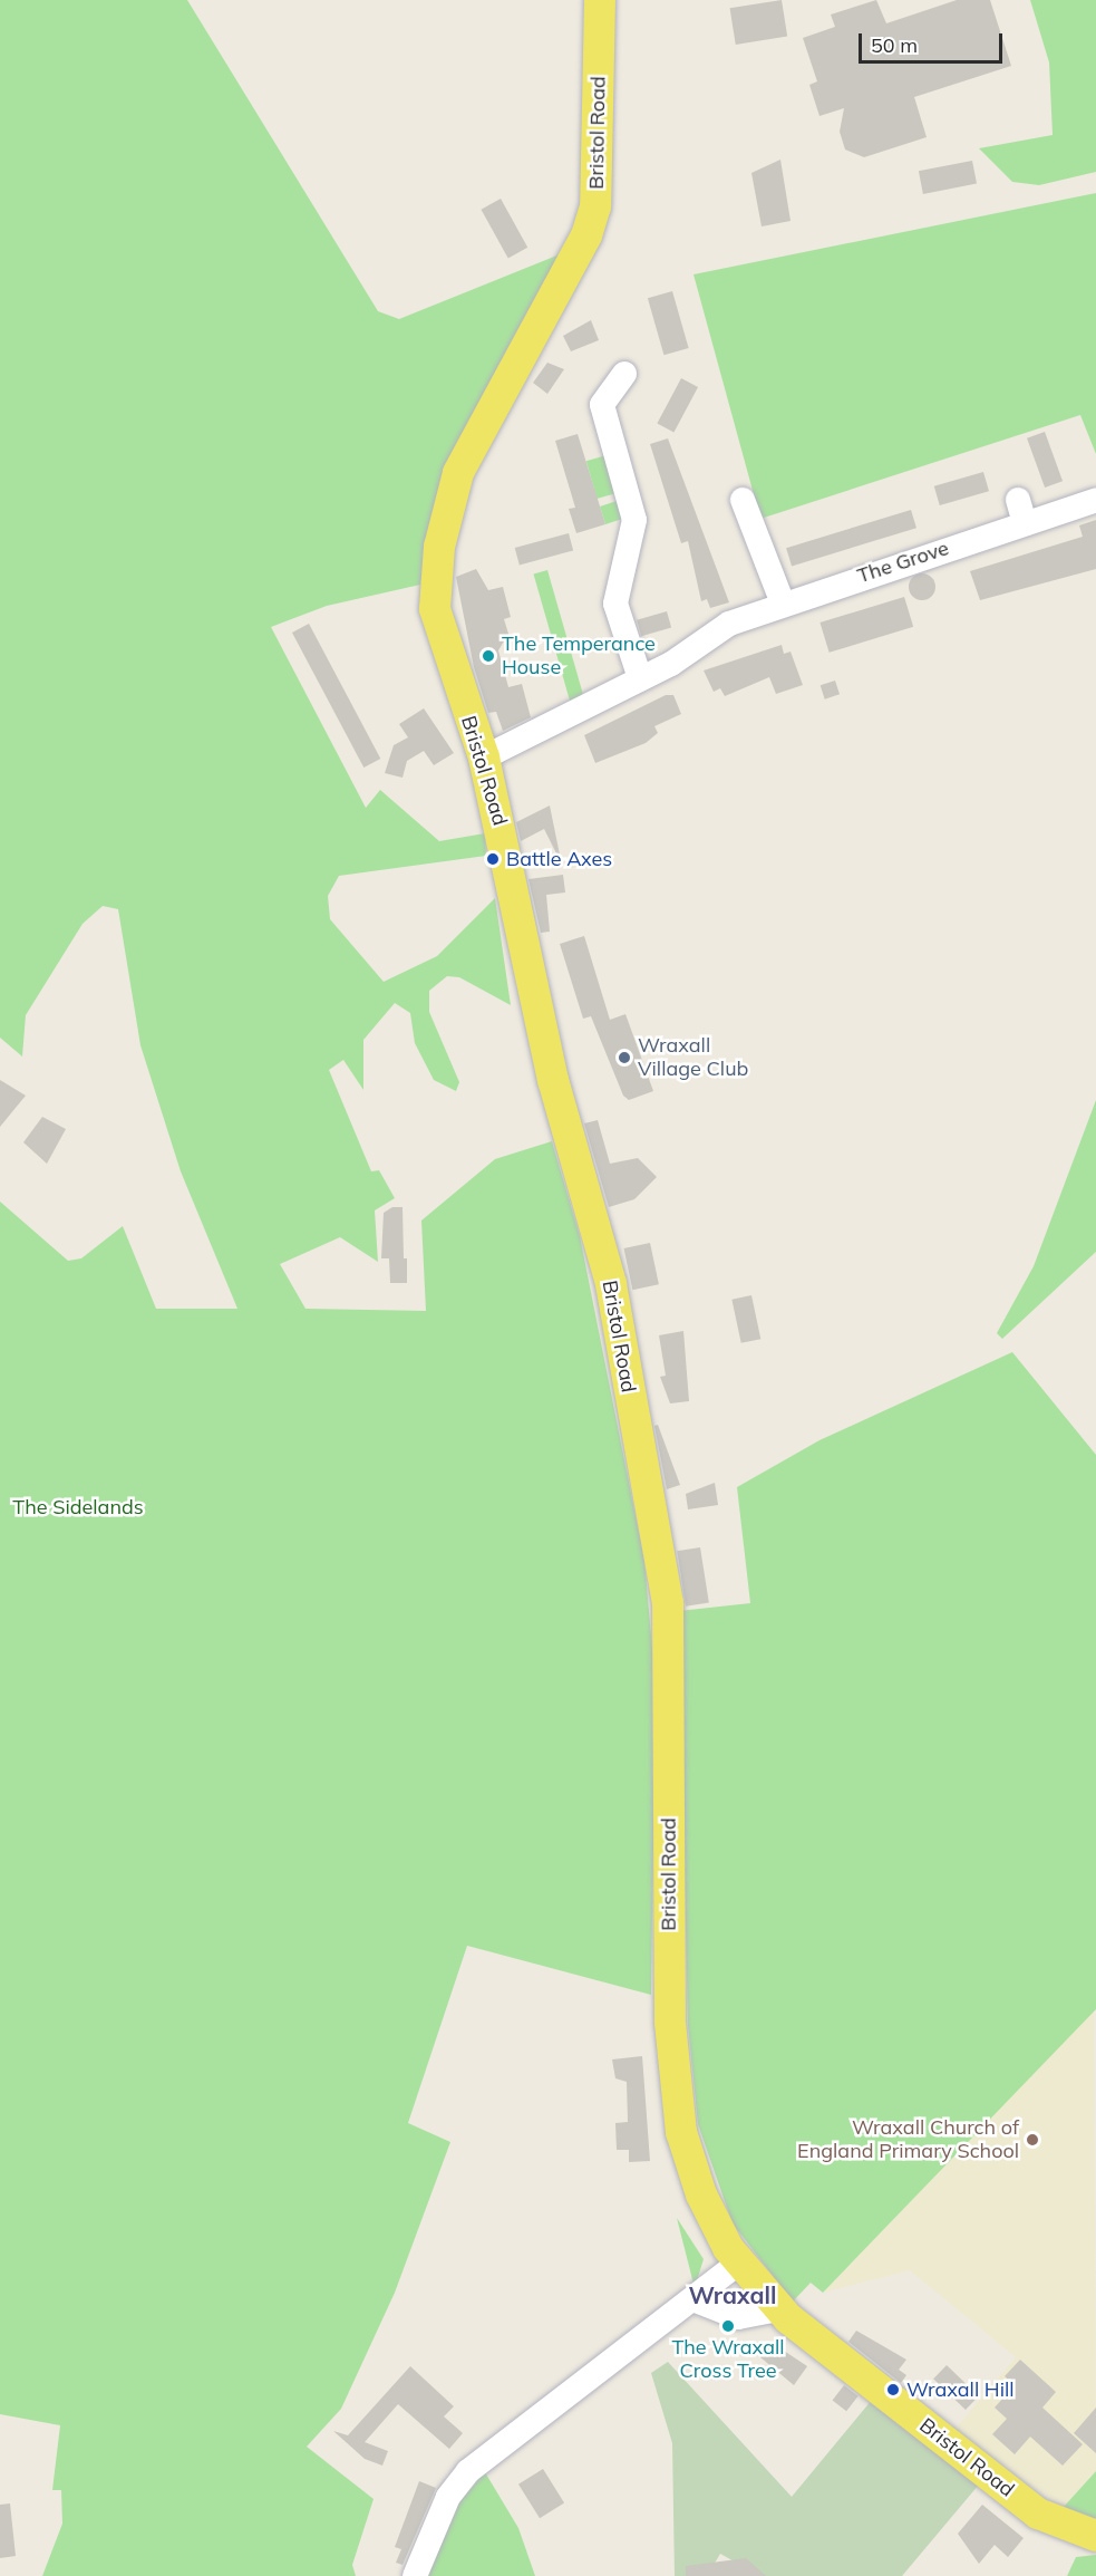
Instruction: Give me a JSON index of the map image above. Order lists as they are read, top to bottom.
{
  "streets": {
    "main road": ["Bristol Road"],
    "street": ["The Grove"]
  },
  "crossings": [
    ["Bristol Road", "The Grove"]
  ],
  "districts": ["Wraxall"],
  "parks": ["The Sidelands"],
  "places": [
    "The Temperance House",
    "Battle Axes",
    "Wraxall Village Club",
    "Wraxall Church of England Primary School",
    "The Wraxall Cross Tree",
    "Wraxall Hill"
  ],
  "scale_bar": "50 m"
}
